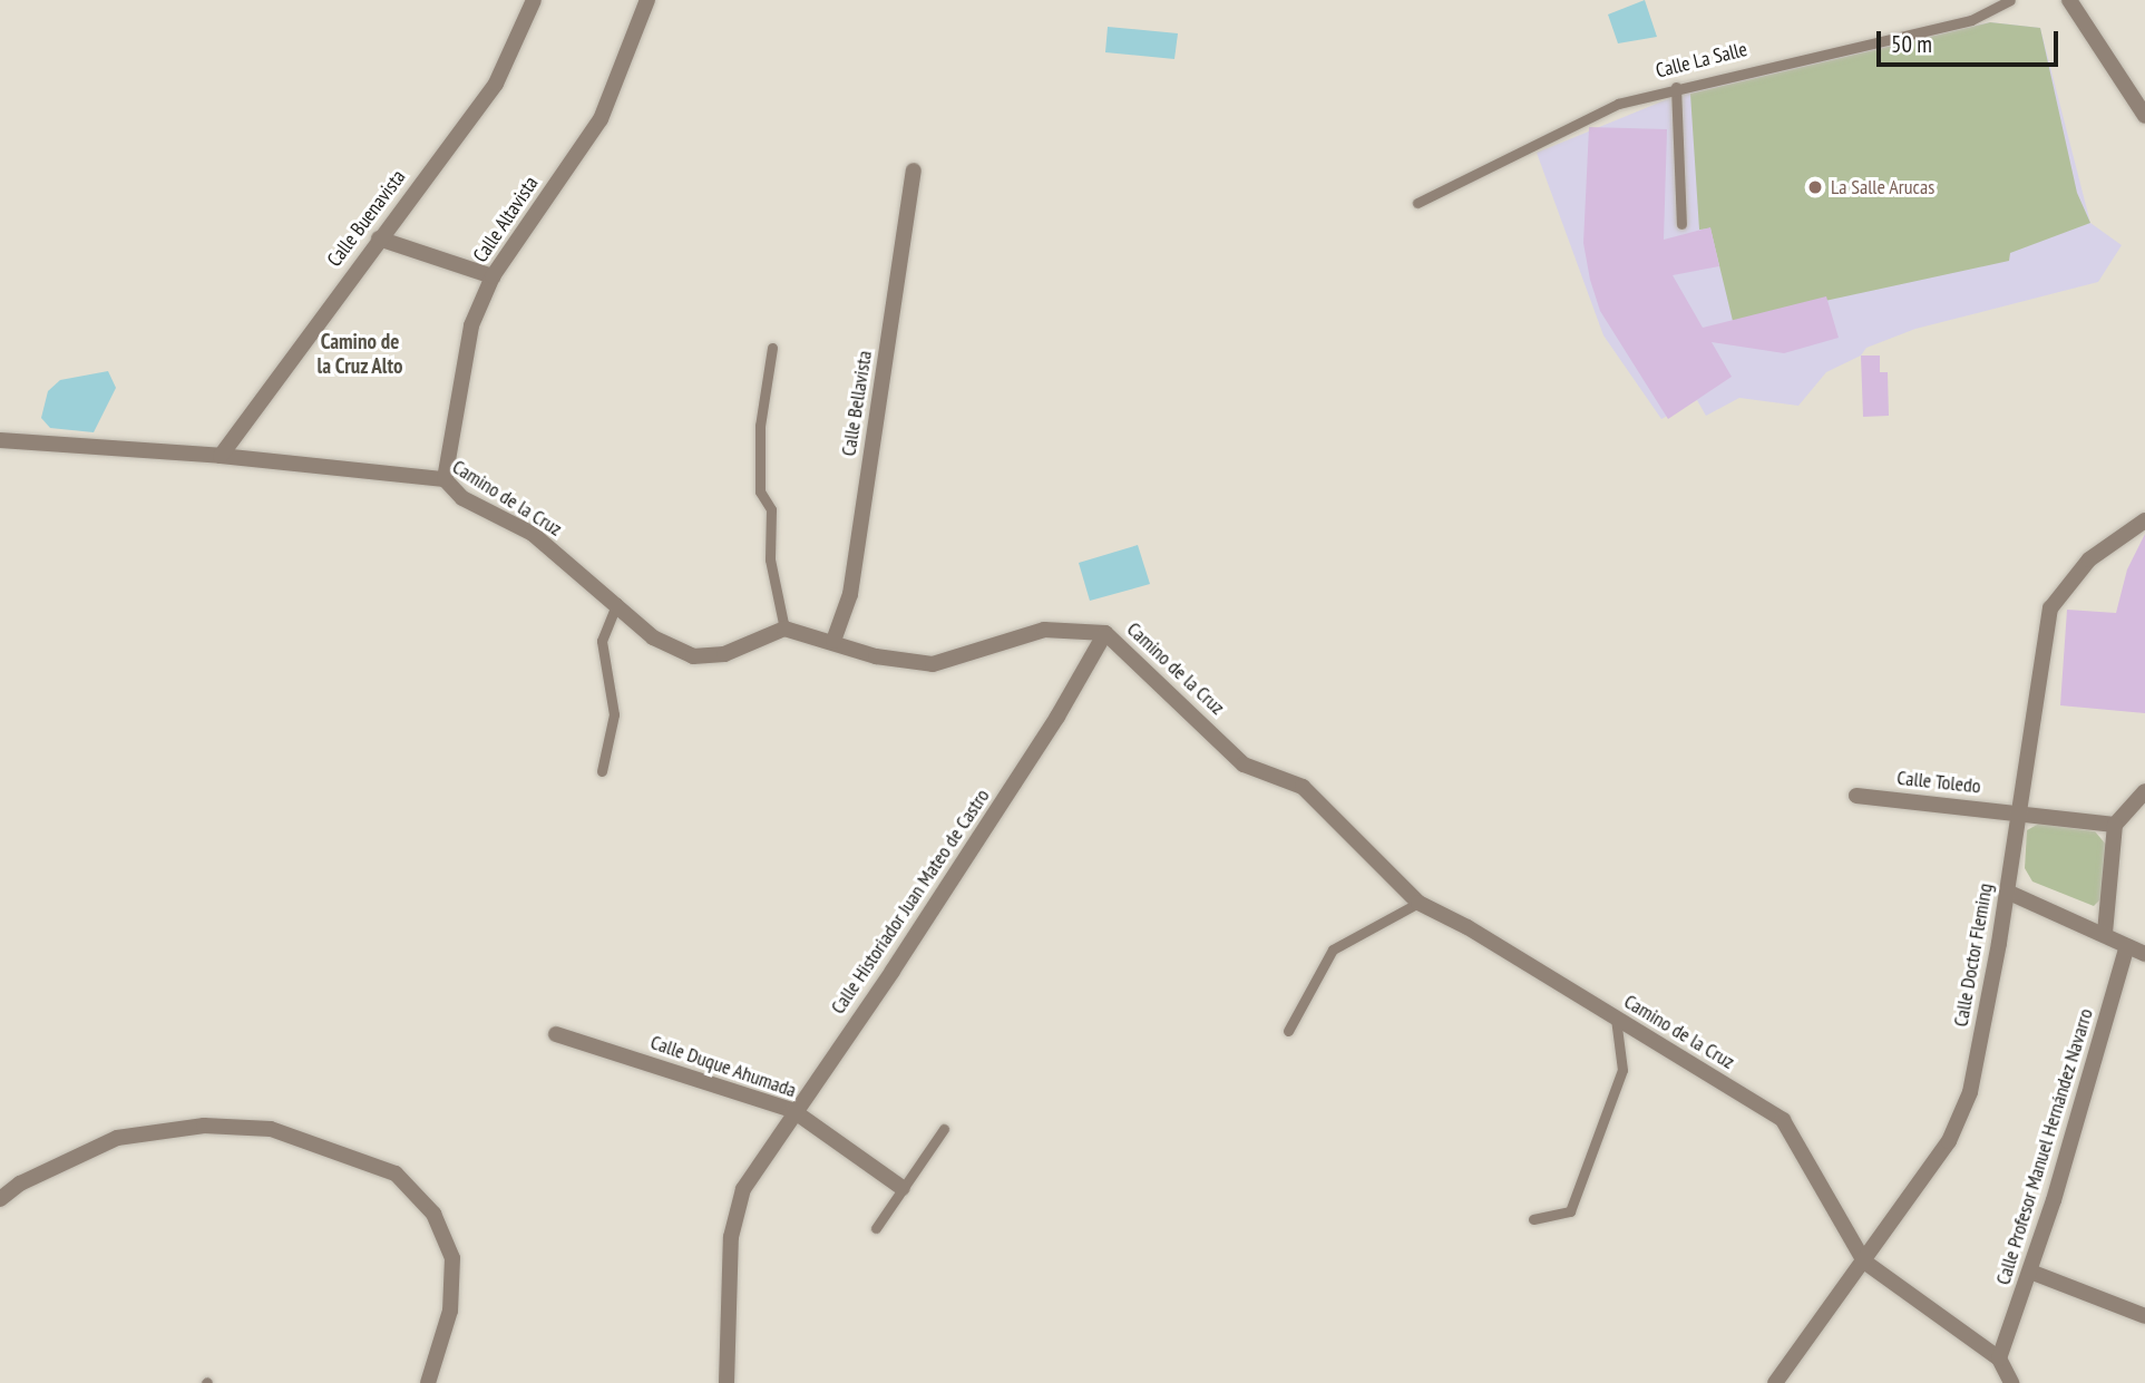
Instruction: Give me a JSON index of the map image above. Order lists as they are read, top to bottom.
{
  "streets": {
    "street": [
      "Calle Buenavista",
      "Calle Altavista",
      "Calle Bellavista",
      "Camino de la Cruz",
      "Calle Toledo",
      "Calle Historiador Juan Mateo de Castro",
      "Calle Doctor Fleming",
      "Calle Duque Ahumada",
      "Calle Profesor Manuel Hernández Navarro"
    ],
    "lane": ["Calle La Salle"]
  },
  "crossings": [
    ["Calle Buenavista", "Camino de la Cruz"],
    ["Calle Altavista", "Camino de la Cruz"],
    ["Calle Bellavista", "Camino de la Cruz"],
    ["Camino de la Cruz", "Calle Historiador Juan Mateo de Castro"],
    ["Camino de la Cruz", "Calle Doctor Fleming"],
    ["Calle Toledo", "Calle Doctor Fleming"],
    ["Calle Historiador Juan Mateo de Castro", "Calle Duque Ahumada"]
  ],
  "districts": ["Camino de la Cruz Alto"],
  "places": ["La Salle Arucas"],
  "scale_bar": "50 m"
}
